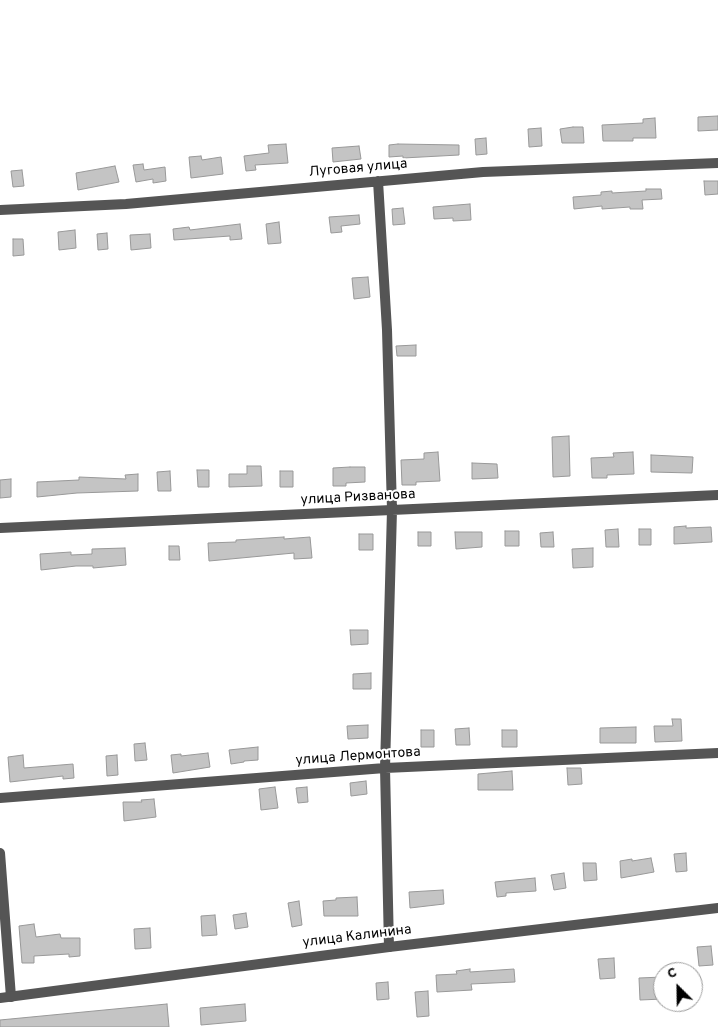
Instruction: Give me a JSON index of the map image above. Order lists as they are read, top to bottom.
{
  "streets": {
    "street": [
      "Луговая улица",
      "улица Ризванова",
      "улица Лермонтова",
      "улица Калинина"
    ]
  },
  "north": "top left"
}
